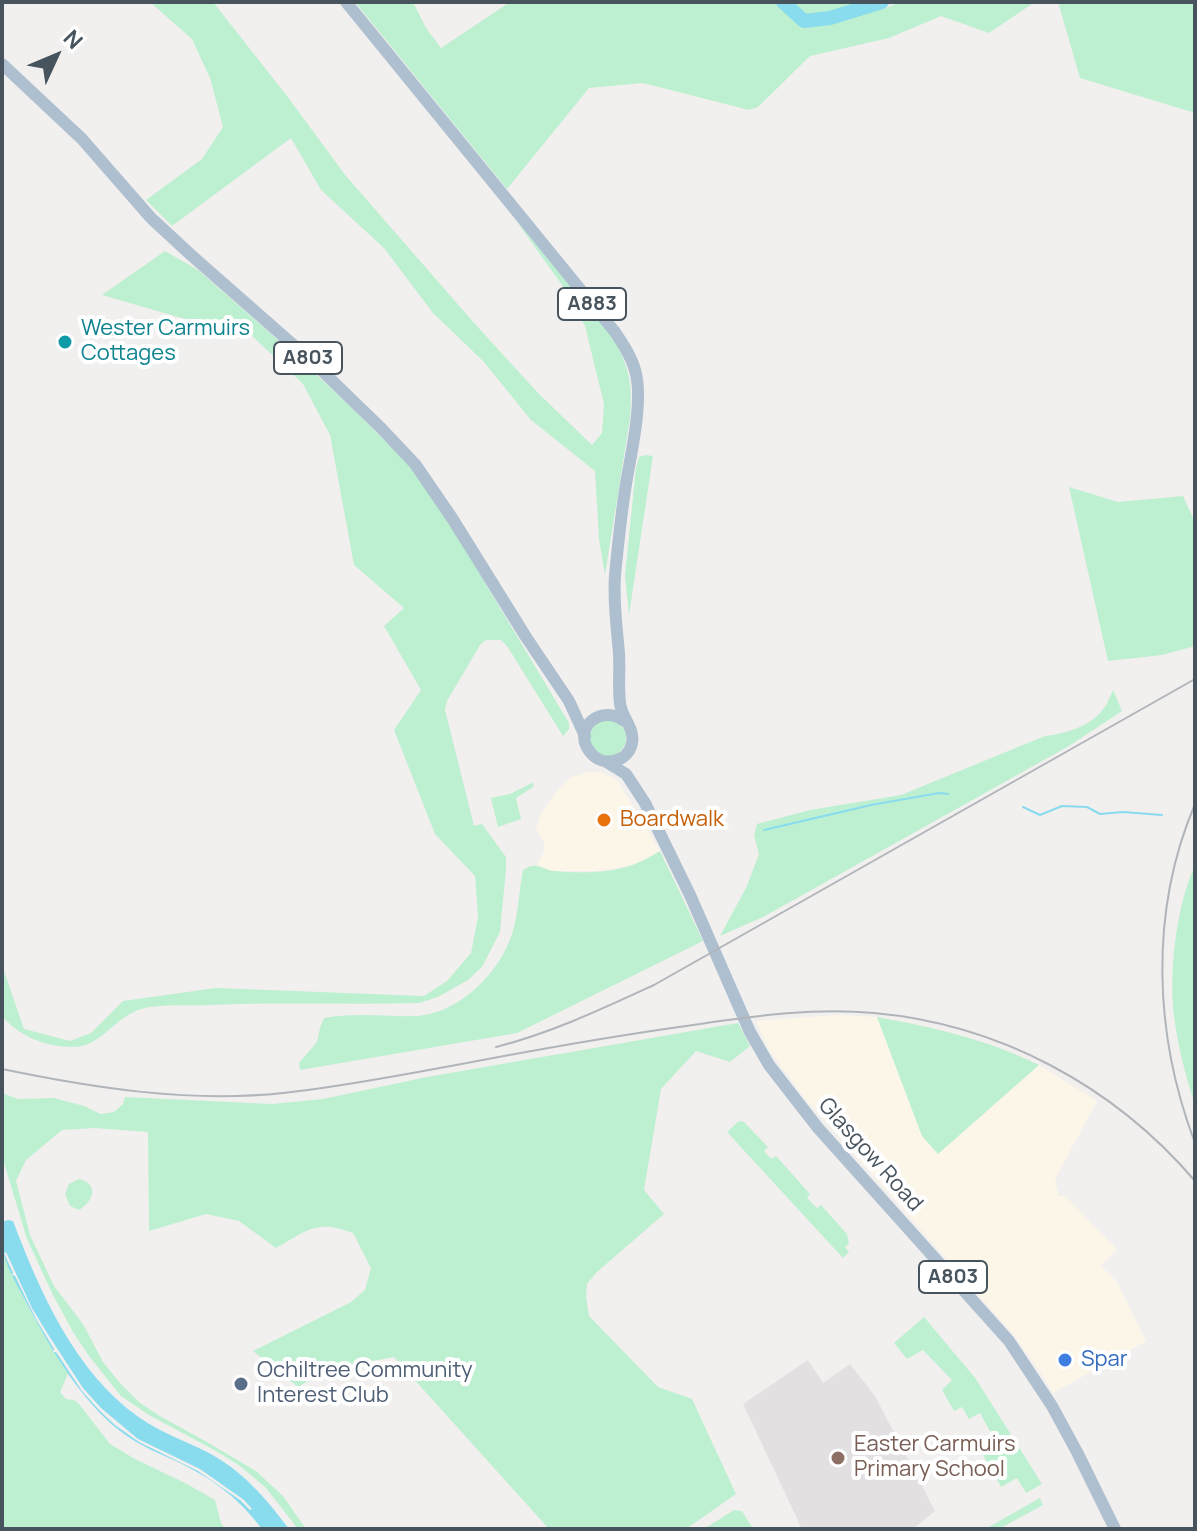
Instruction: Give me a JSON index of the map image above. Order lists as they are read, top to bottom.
{
  "streets": {
    "main road": ["A883", "A803", "Glasgow Road"]
  },
  "crossings": [
    ["A803", "Glasgow Road"]
  ],
  "places": [
    "Wester Carmuirs Cottages",
    "Boardwalk",
    "Spar",
    "Ochiltree Community Interest Club",
    "Easter Carmuirs Primary School"
  ],
  "north": "top right"
}
